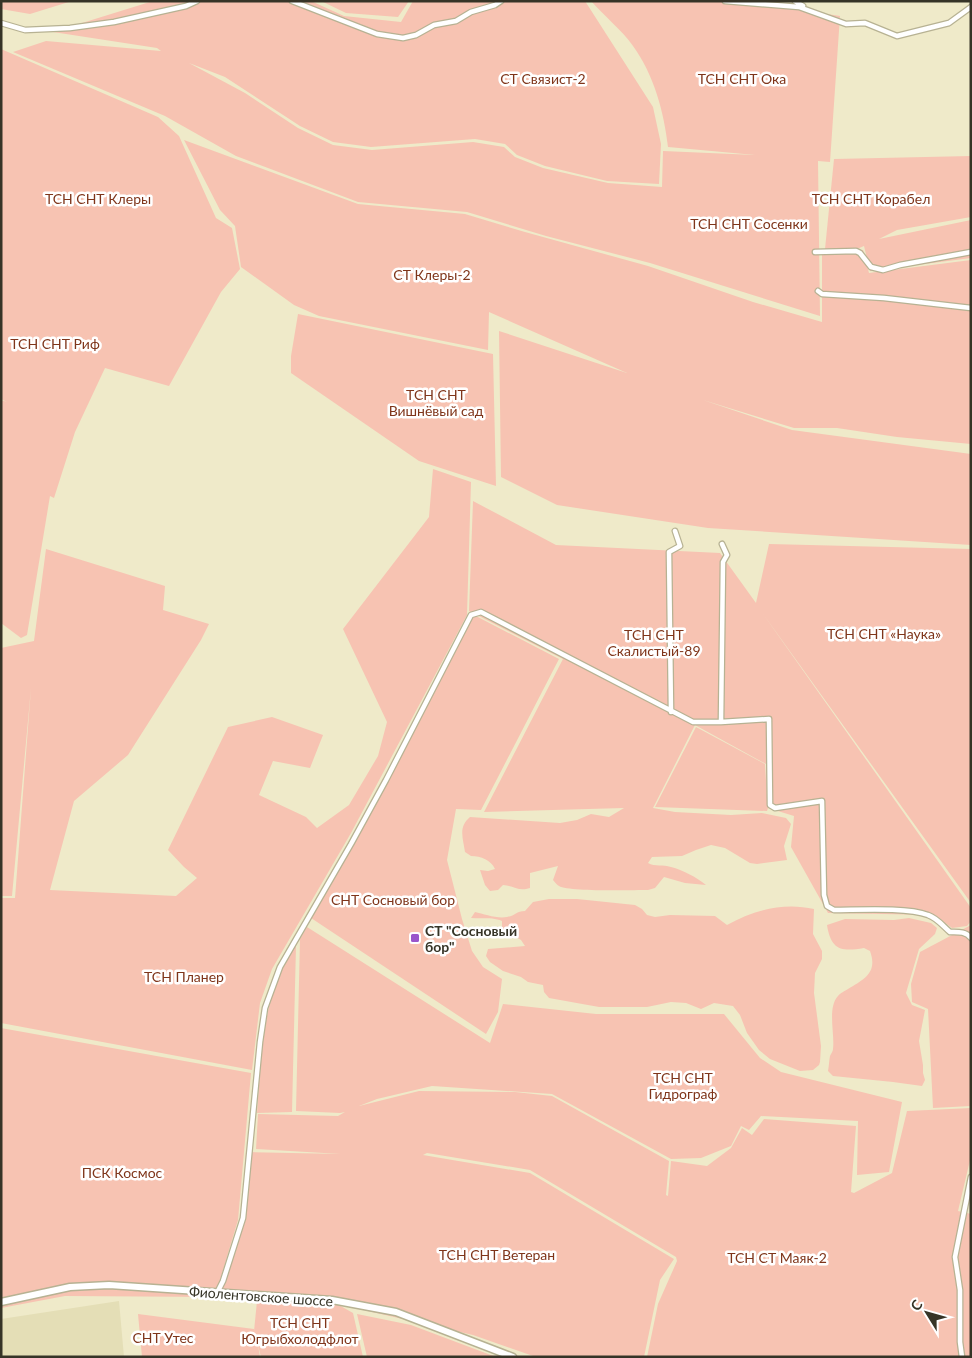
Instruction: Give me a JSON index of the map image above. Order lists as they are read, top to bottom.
{
  "streets": {
    "main road": ["Фиолентовское шоссе"]
  },
  "parks": [
    "СТ Связист-2",
    "ТСН СНТ Ока",
    "ТСН СНТ Клеры",
    "ТСН СНТ Корабел",
    "ТСН СНТ Сосенки",
    "СТ Клеры-2",
    "ТСН СНТ Риф",
    "ТСН СНТ Вишнёвый сад",
    "ТСН СНТ «Наука»",
    "ТСН СНТ Скалистый-89",
    "СНТ Сосновый бор",
    "ТСН Планер",
    "ТСН СНТ Гидрограф",
    "ПСК Космос",
    "ТСН СНТ Ветеран",
    "ТСН СТ Маяк-2",
    "ТСН СНТ Югрыбхолодфлот",
    "СНТ Утес"
  ],
  "places": {
    "transit": ["СТ \"Сосновый бор\""]
  },
  "north": "top left"
}
